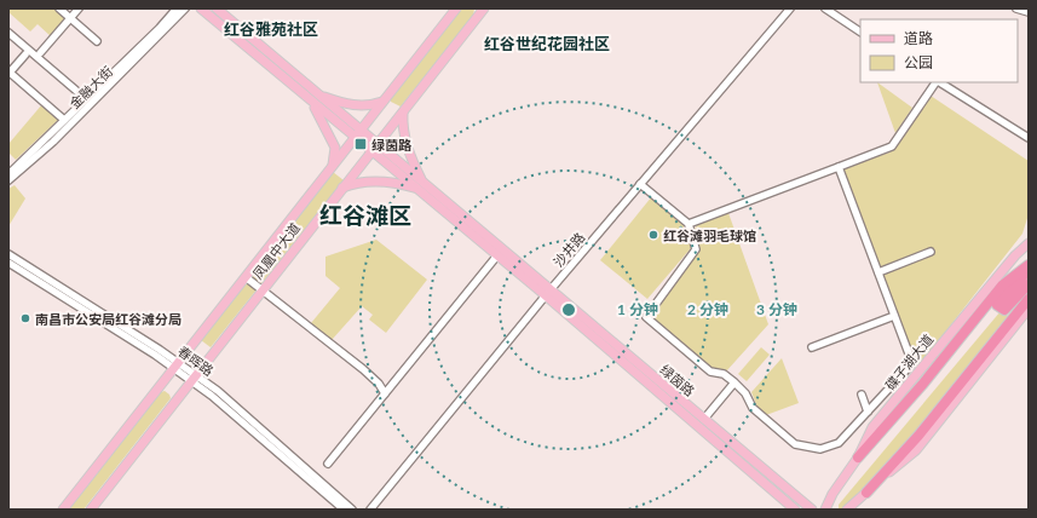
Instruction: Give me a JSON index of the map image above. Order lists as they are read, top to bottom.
{
  "streets": {
    "main road": ["凤凰中大道", "碟子湖大道", "绿茵路"],
    "street": ["金融大街", "沙井路", "春晖路"]
  },
  "crossings": [
    ["沙井路", "绿茵路"],
    ["凤凰中大道", "春晖路"],
    ["凤凰中大道", "绿茵路"]
  ],
  "districts": ["红谷雅苑社区", "红谷世纪花园社区", "红谷滩区"],
  "places": {
    "transit": ["绿茵路"],
    "other": ["红谷滩羽毛球馆", "南昌市公安局红谷滩分局"]
  },
  "legend": ["道路", "公园"],
  "rings": ["1 分钟", "2 分钟", "3 分钟"]
}
